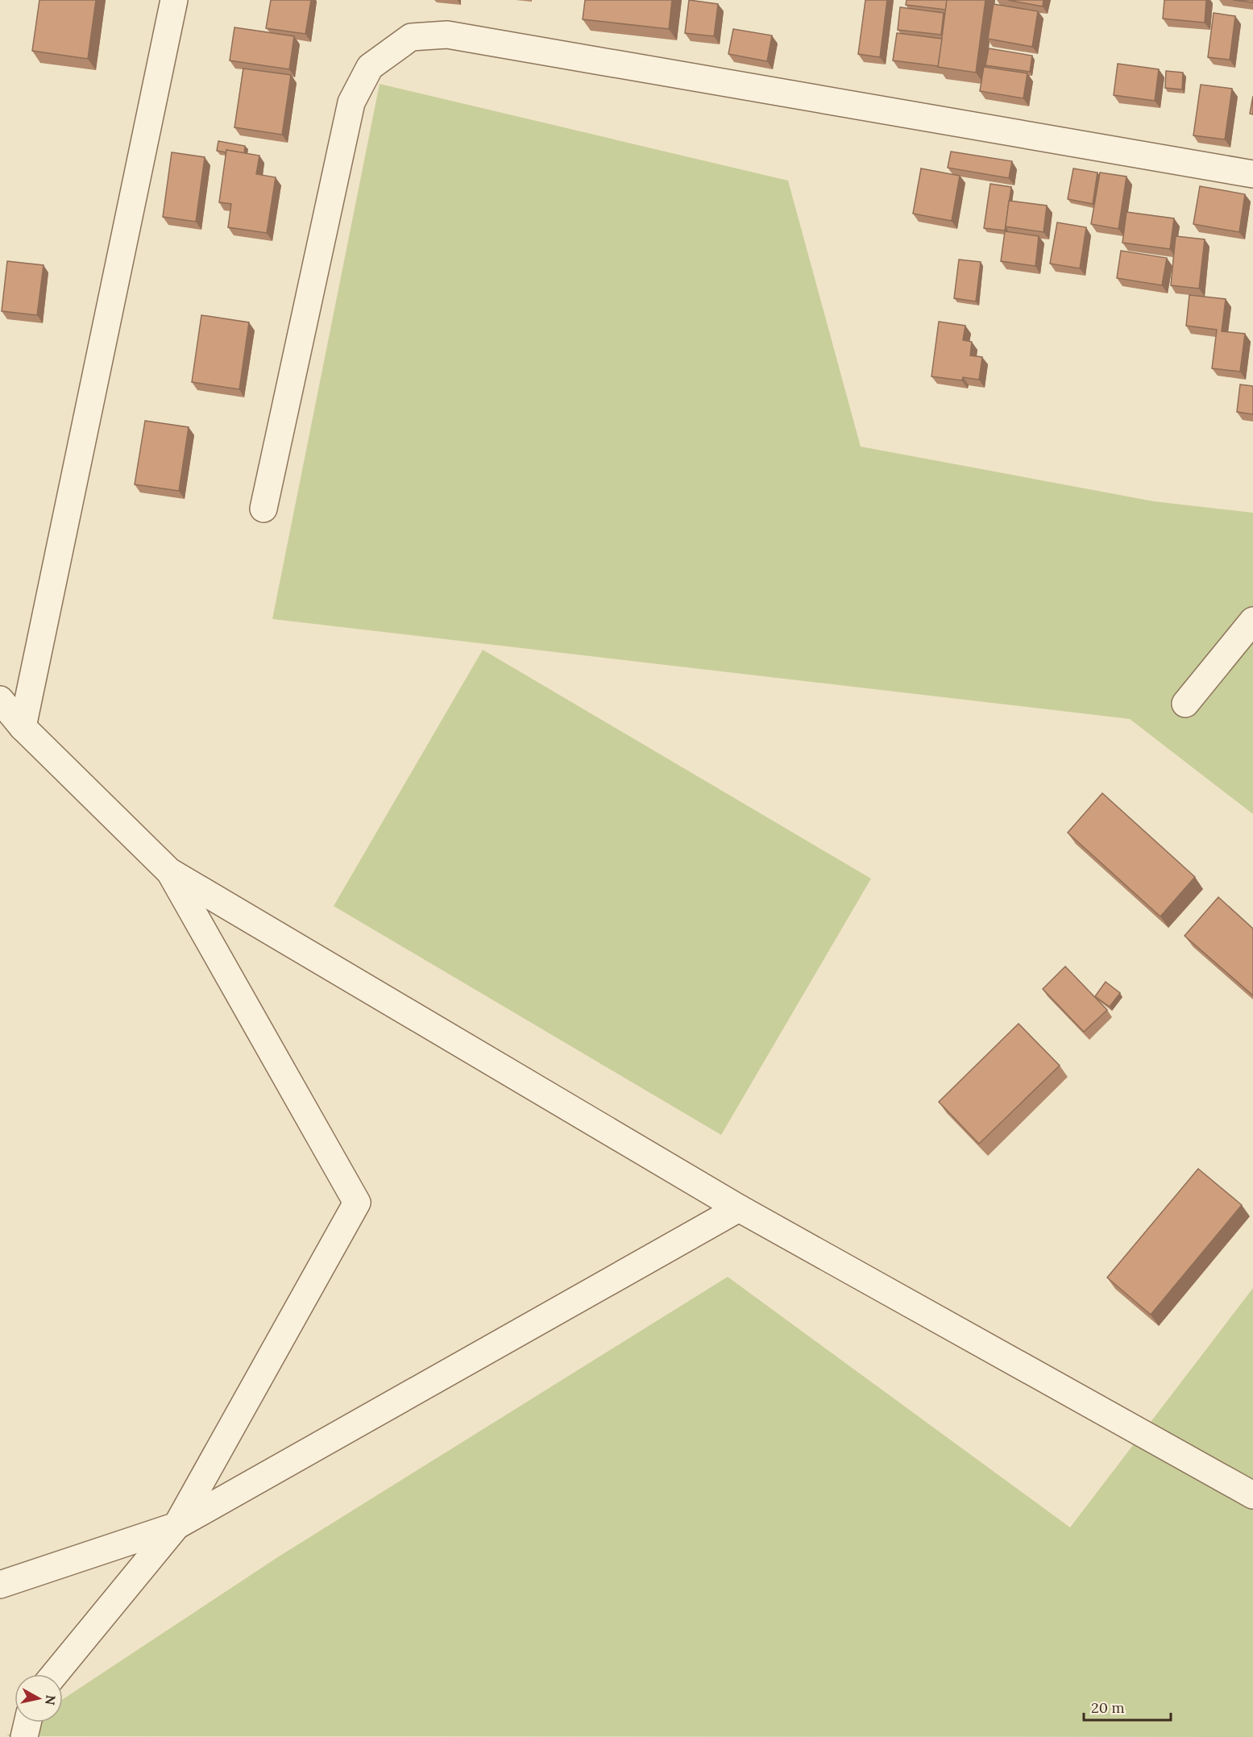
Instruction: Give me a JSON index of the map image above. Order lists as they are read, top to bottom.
{
  "scale_bar": "20 m",
  "north": "right"
}
